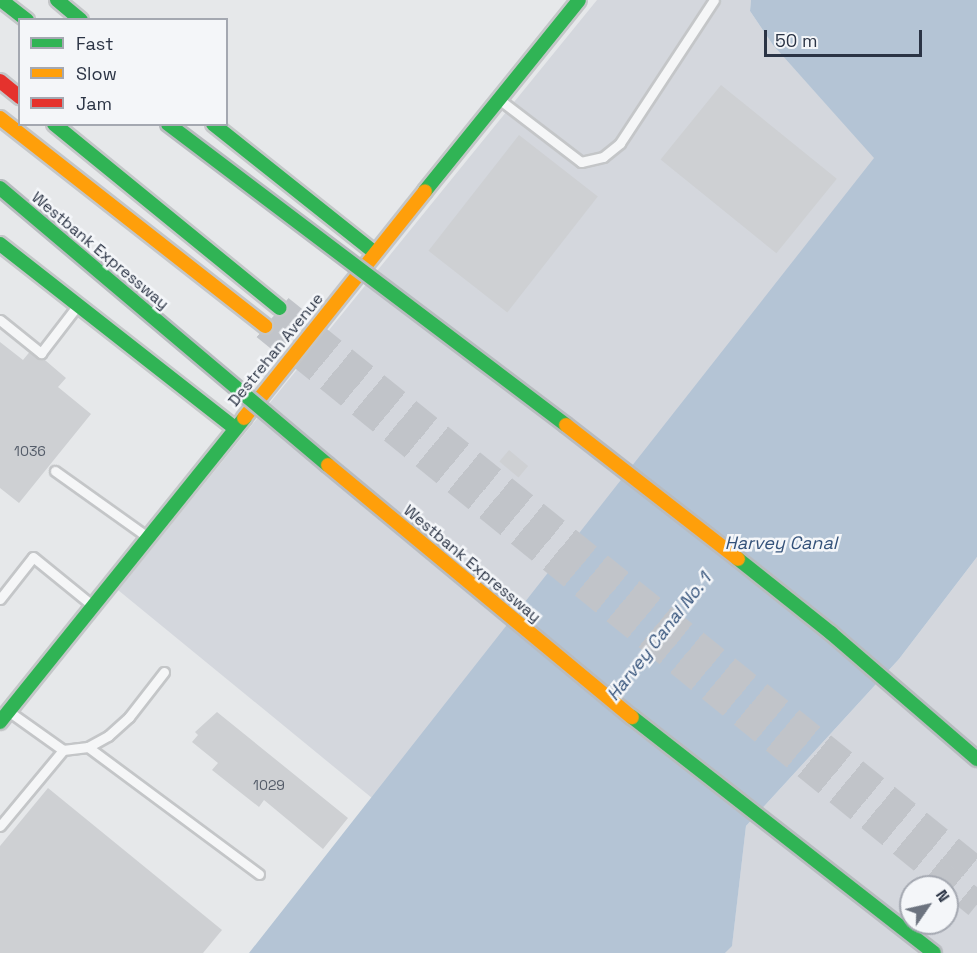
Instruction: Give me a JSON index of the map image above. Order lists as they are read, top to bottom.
{
  "streets": {
    "main road": ["Westbank Expressway", "Destrehan Avenue"]
  },
  "water": ["Harvey Canal", "Harvey Canal No. 1"],
  "house_numbers": ["1036", "1029"],
  "legend": ["Fast", "Slow", "Jam"],
  "scale_bar": "50 m",
  "north": "top right"
}
